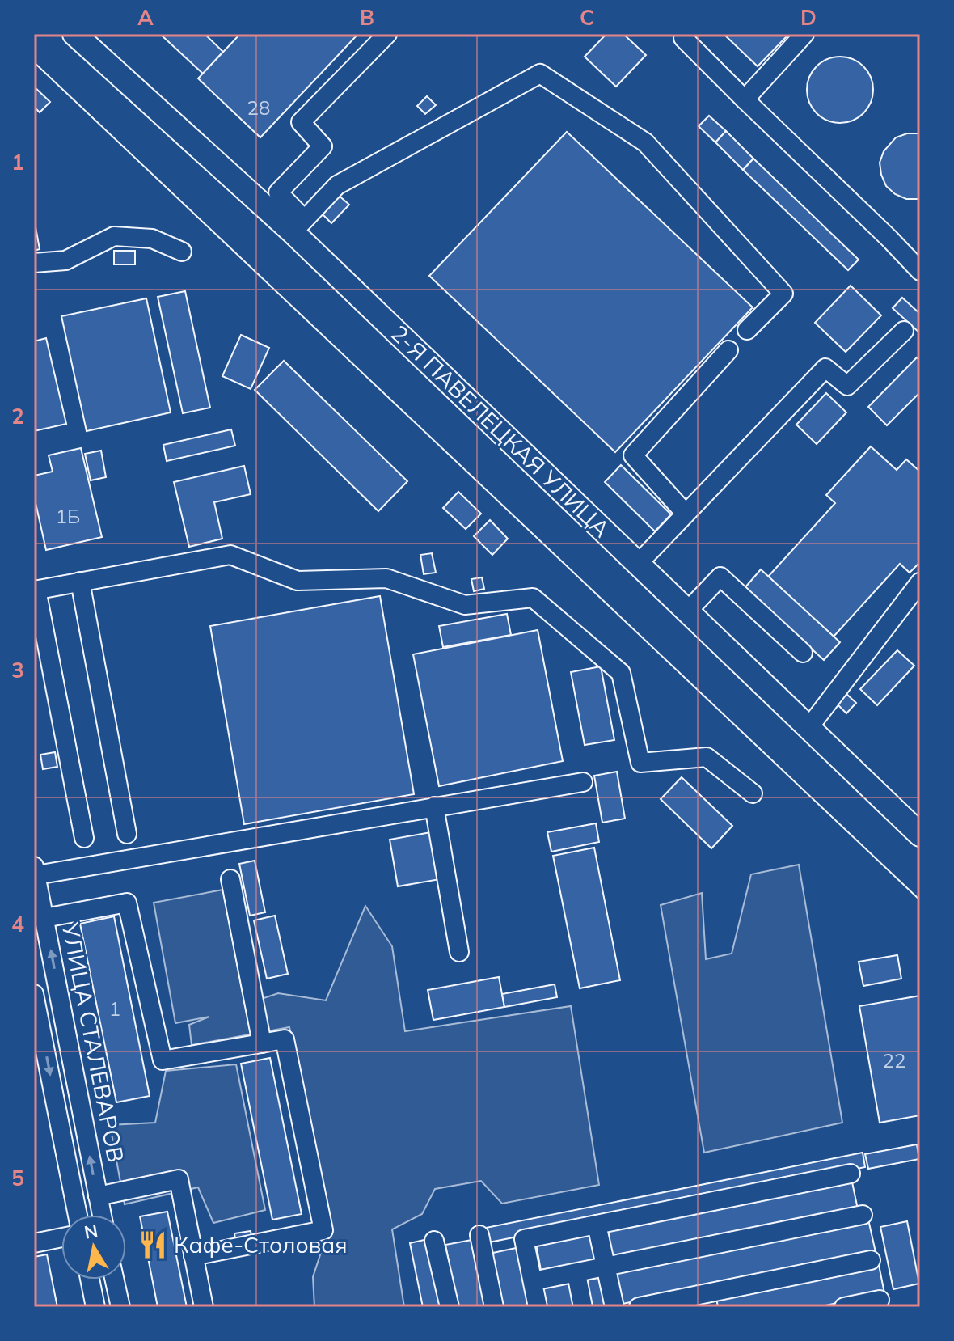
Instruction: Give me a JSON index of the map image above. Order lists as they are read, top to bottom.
{
  "streets": {
    "main road": ["2-Я ПАВЕЛЕЦКАЯ УЛИЦА"],
    "street": ["УЛИЦА СТАЛЕВАРОВ"]
  },
  "places": {
    "restaurant": ["Кафе-Столовая"]
  },
  "house_numbers": [
    "28",
    "1Б",
    "1",
    "22"
  ],
  "north": "top",
  "grid": {
    "columns": [
      "A",
      "B",
      "C",
      "D"
    ],
    "rows": [
      "1",
      "2",
      "3",
      "4",
      "5"
    ]
  }
}
